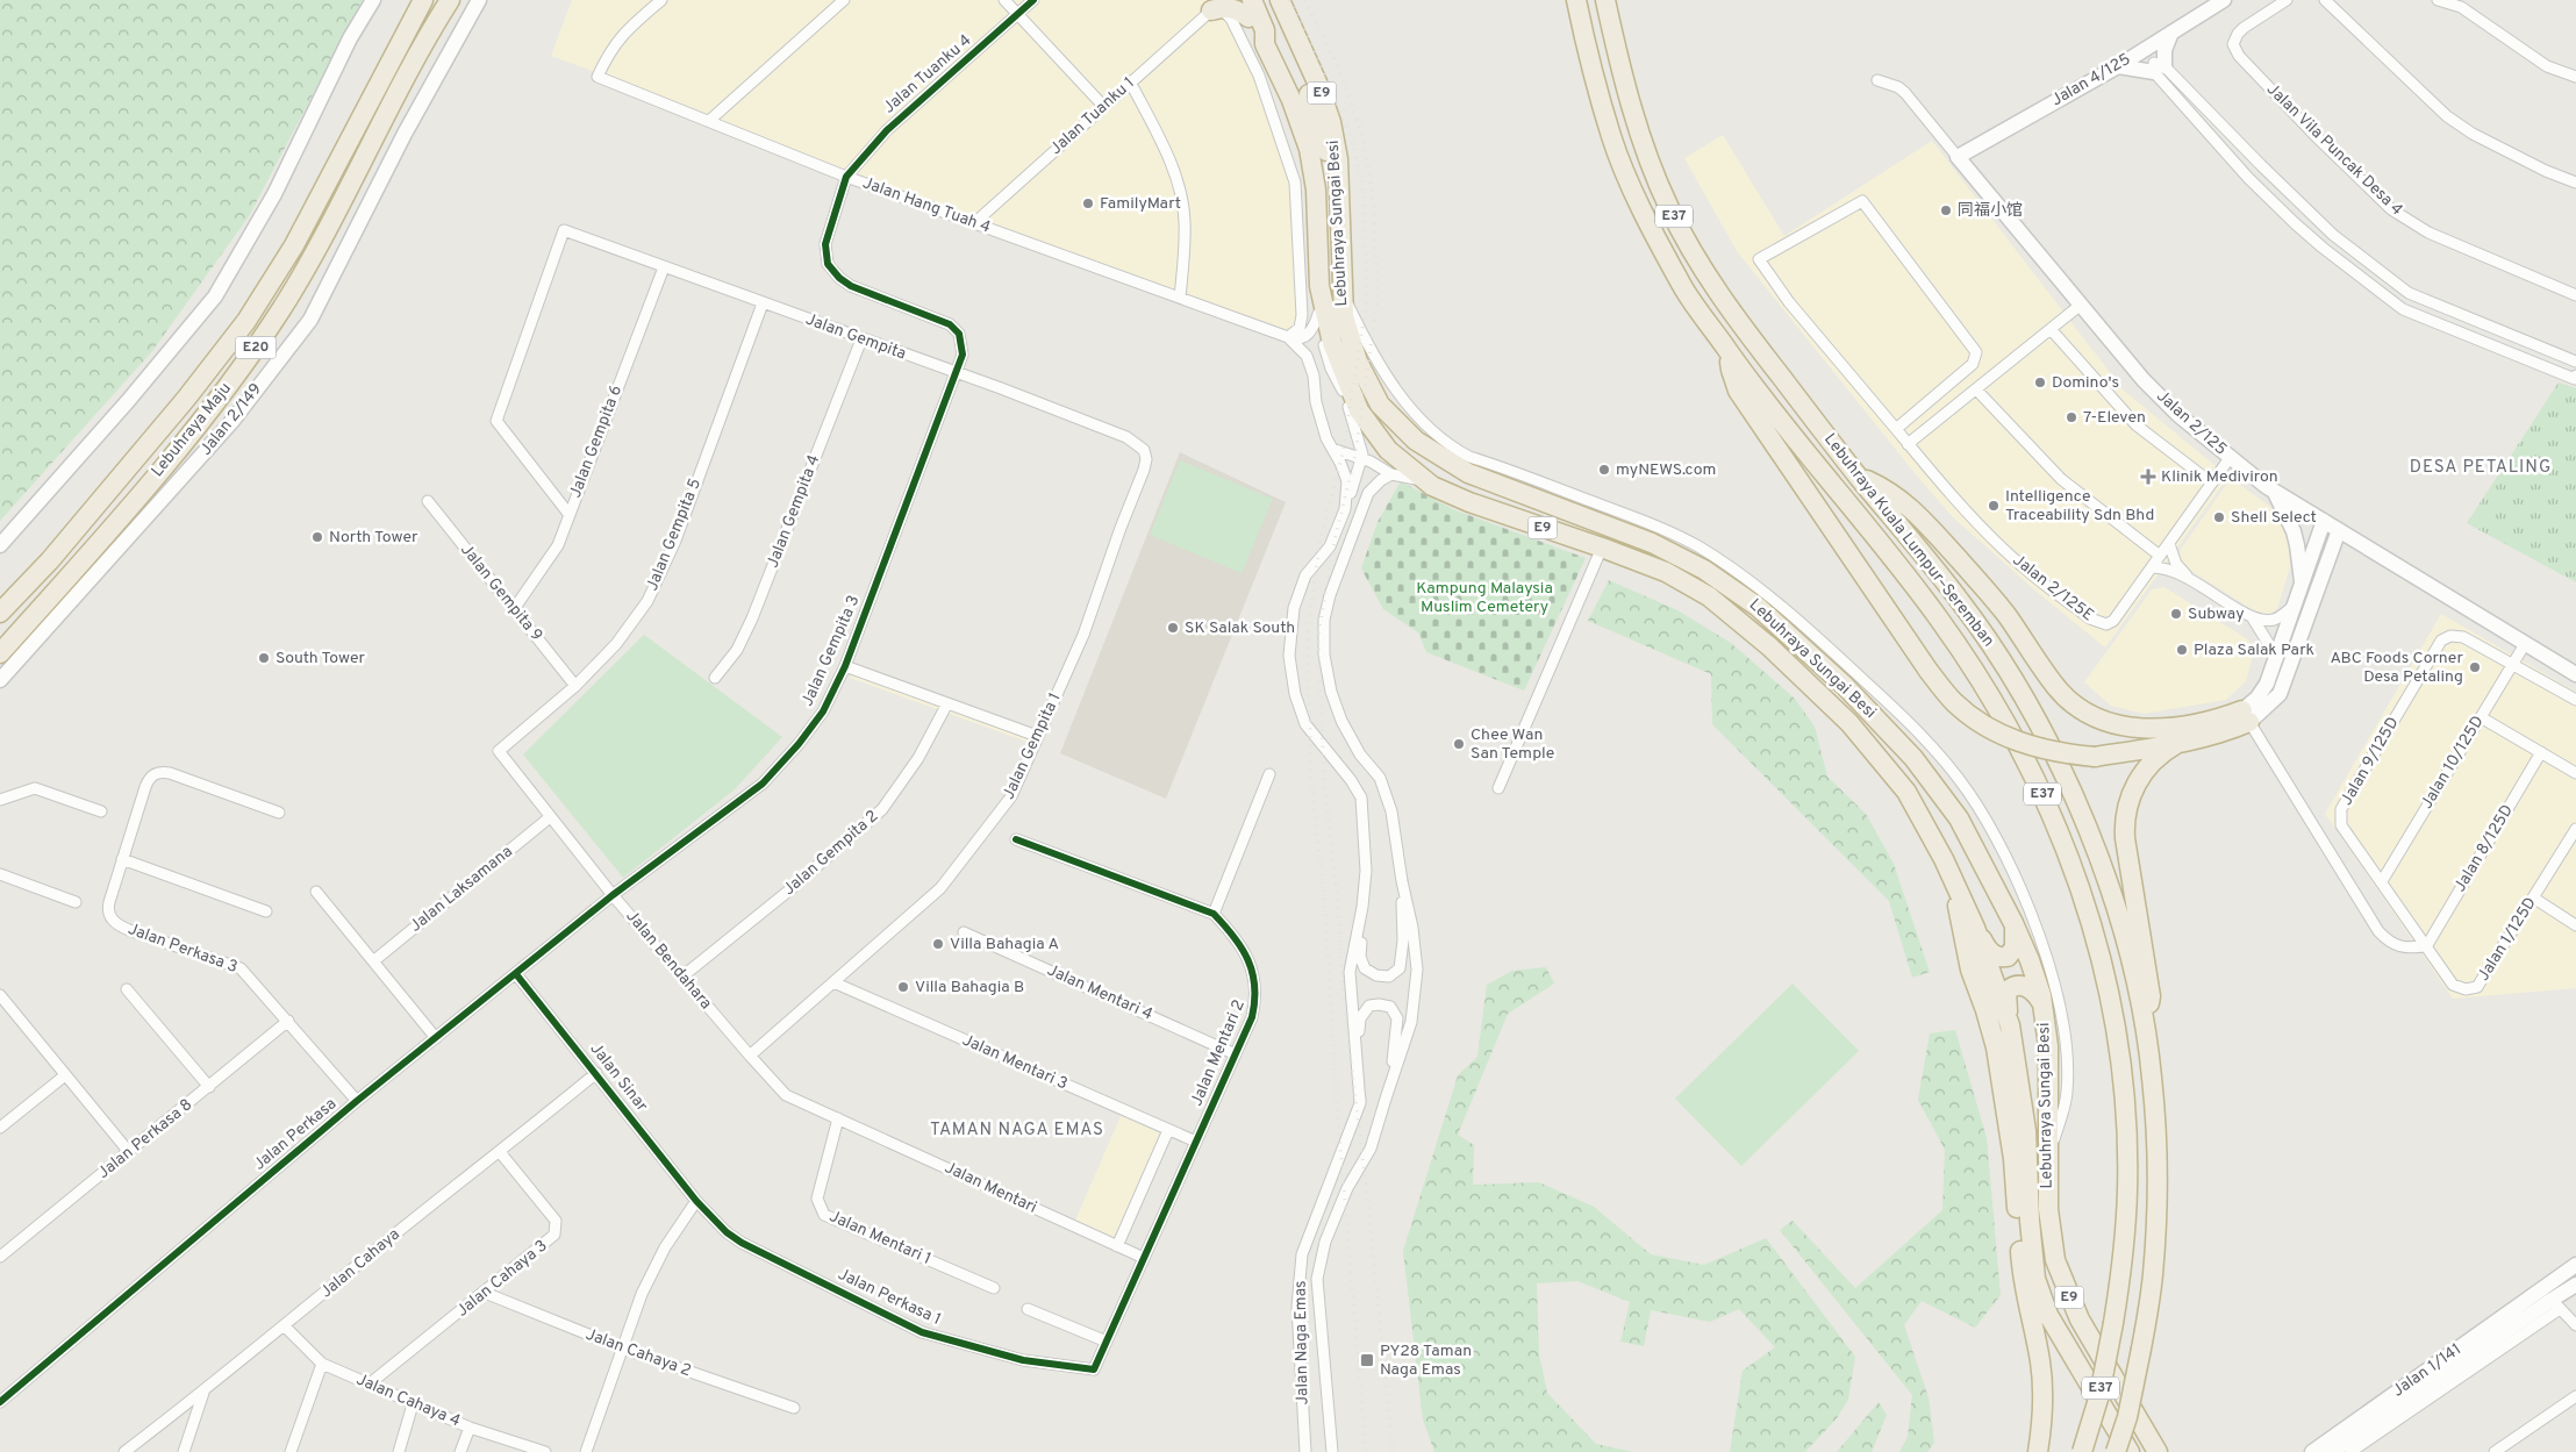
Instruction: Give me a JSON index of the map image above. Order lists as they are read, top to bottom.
{
  "streets": {
    "highway": [
      "E9",
      "E37",
      "Lebuhraya Sungai Besi",
      "E20",
      "Lebuhraya Maju",
      "Lebuhraya Kuala Lumpur–Seremban"
    ],
    "street": [
      "Jalan Tuanku 4",
      "Jalan 4/125",
      "Jalan Tuanku 1",
      "Jalan Vila Puncak Desa 4",
      "Jalan Hang Tuah 4",
      "Jalan Gempita",
      "Jalan 2/149",
      "Jalan 2/125",
      "Jalan Gempita 6",
      "Jalan Gempita 4",
      "Jalan Gempita 5",
      "Jalan 2/125E",
      "Jalan Gempita 9",
      "Jalan Gempita 3",
      "Jalan Gempita 1",
      "Jalan 9/125D",
      "Jalan 10/125D",
      "Jalan 8/125D",
      "Jalan Gempita 2",
      "Jalan Laksamana",
      "Jalan 1/125D",
      "Jalan Perkasa 3",
      "Jalan Bendahara",
      "Jalan Mentari 4",
      "Jalan Mentari 2",
      "Jalan Mentari 3",
      "Jalan Sinar",
      "Jalan Perkasa",
      "Jalan Perkasa 8",
      "Jalan Mentari",
      "Jalan Mentari 1",
      "Jalan Cahaya",
      "Jalan Cahaya 3",
      "Jalan Perkasa 1",
      "Jalan Naga Emas",
      "Jalan Cahaya 2",
      "Jalan 1/141",
      "Jalan Cahaya 4"
    ]
  },
  "crossings": [
    ["Jalan Tuanku 4", "Jalan Hang Tuah 4"],
    ["Jalan Tuanku 4", "Jalan Gempita 3"],
    ["Jalan 4/125", "Jalan 2/125"],
    ["Jalan Tuanku 1", "Jalan Hang Tuah 4"],
    ["Jalan Hang Tuah 4", "Jalan Gempita 3"],
    ["Jalan Hang Tuah 4", "Jalan Naga Emas"],
    ["Jalan Gempita", "Jalan Gempita 6"],
    ["Jalan Gempita", "Jalan Gempita 4"],
    ["Jalan Gempita", "Jalan Gempita 5"],
    ["Jalan Gempita", "Jalan Gempita 3"],
    ["Jalan Gempita", "Jalan Gempita 1"],
    ["Jalan 2/125", "Jalan 2/125E"],
    ["Jalan 2/125", "Jalan 10/125D"],
    ["Jalan Gempita 6", "Jalan Gempita 9"],
    ["Jalan Gempita 5", "Jalan Gempita 9"],
    ["Jalan Gempita 5", "Jalan Bendahara"],
    ["Jalan Gempita 3", "Jalan Bendahara"],
    ["Jalan Gempita 3", "Jalan Perkasa"],
    ["Jalan Gempita 1", "Jalan Bendahara"],
    ["Jalan Gempita 1", "Jalan Mentari 3"],
    ["Jalan 9/125D", "Jalan 10/125D"],
    ["Jalan 9/125D", "Jalan 8/125D"],
    ["Jalan 9/125D", "Jalan 1/125D"],
    ["Jalan 8/125D", "Jalan 1/125D"],
    ["Jalan Gempita 2", "Jalan Bendahara"],
    ["Jalan Laksamana", "Jalan Bendahara"],
    ["Jalan Perkasa 3", "Jalan Perkasa"],
    ["Jalan Perkasa 3", "Jalan Perkasa 8"],
    ["Jalan Bendahara", "Jalan Perkasa"],
    ["Jalan Bendahara", "Jalan Mentari"],
    ["Jalan Bendahara", "Jalan Mentari 1"],
    ["Jalan Mentari 4", "Jalan Mentari 2"],
    ["Jalan Mentari 2", "Jalan Mentari 3"],
    ["Jalan Mentari 2", "Jalan Mentari"],
    ["Jalan Mentari 2", "Jalan Perkasa 1"],
    ["Jalan Sinar", "Jalan Perkasa"],
    ["Jalan Sinar", "Jalan Cahaya"],
    ["Jalan Sinar", "Jalan Perkasa 1"],
    ["Jalan Mentari", "Jalan Mentari 1"],
    ["Jalan Cahaya", "Jalan Cahaya 3"],
    ["Jalan Cahaya", "Jalan Cahaya 4"],
    ["Jalan Cahaya 3", "Jalan Cahaya 2"],
    ["Jalan Cahaya 3", "Jalan Cahaya 4"]
  ],
  "districts": ["DESA PETALING", "TAMAN NAGA EMAS"],
  "parks": ["Kampung Malaysia Muslim Cemetery"],
  "places": {
    "other": [
      "FamilyMart",
      "同福小馆",
      "Domino's",
      "7-Eleven",
      "myNEWS.com",
      "Intelligence Traceability Sdn Bhd",
      "Shell Select",
      "North Tower",
      "Subway",
      "SK Salak South",
      "Plaza Salak Park",
      "South Tower",
      "ABC Foods Corner Desa Petaling",
      "Chee Wan San Temple",
      "Villa Bahagia A",
      "Villa Bahagia B"
    ],
    "health": ["Klinik Mediviron"],
    "transit": ["PY28 Taman Naga Emas"]
  }
}
